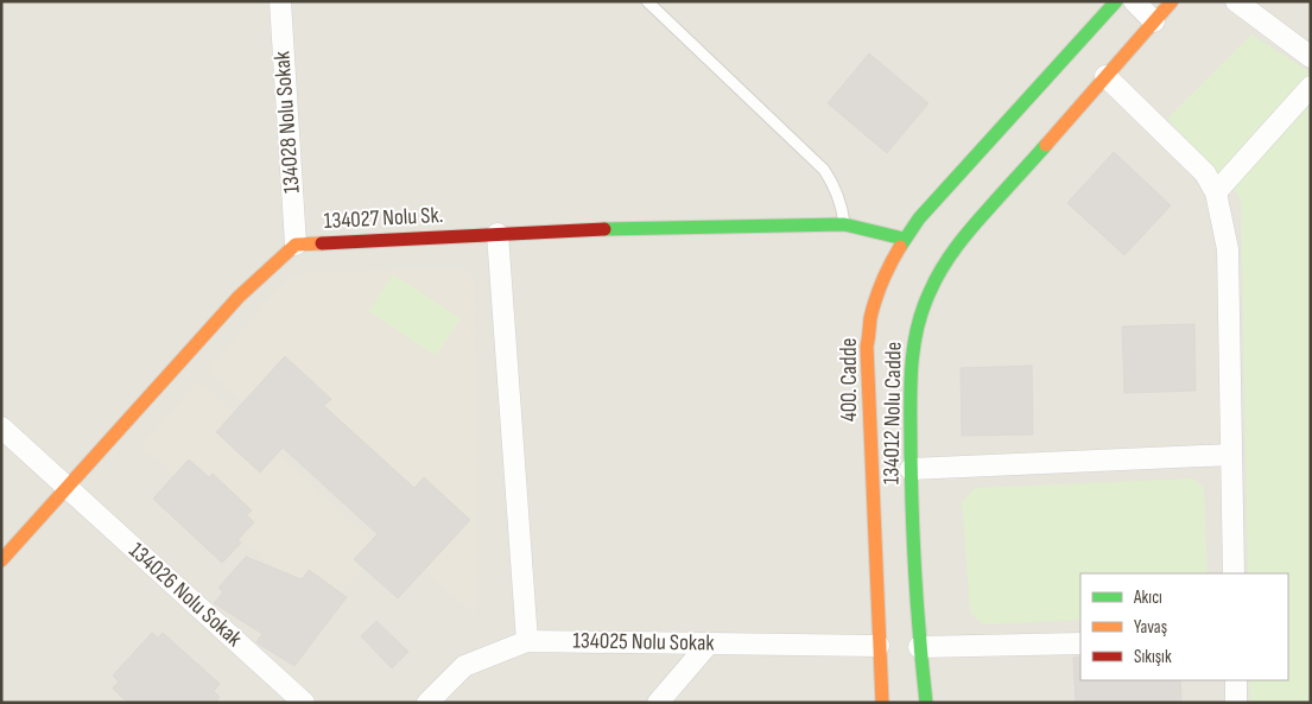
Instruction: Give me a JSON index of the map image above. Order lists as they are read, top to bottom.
{
  "streets": {
    "main road": ["134027 Nolu Sk.", "400. Cadde", "134012 Nolu Cadde"],
    "street": ["134028 Nolu Sokak", "134026 Nolu Sokak", "134025 Nolu Sokak"]
  },
  "crossings": [
    ["134028 Nolu Sokak", "134027 Nolu Sk."],
    ["134027 Nolu Sk.", "400. Cadde"],
    ["134027 Nolu Sk.", "134026 Nolu Sokak"],
    ["400. Cadde", "134025 Nolu Sokak"]
  ],
  "legend": ["Akıcı", "Yavaş", "Sıkışık"]
}
